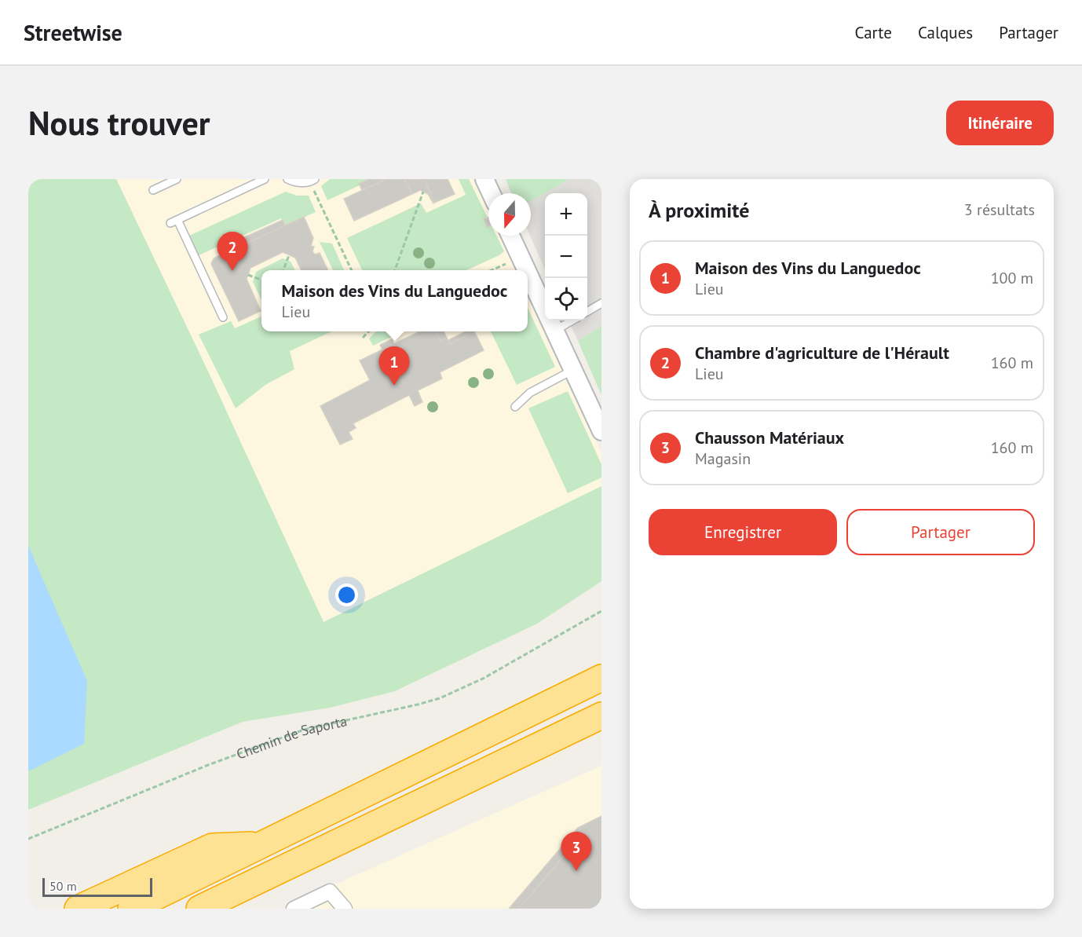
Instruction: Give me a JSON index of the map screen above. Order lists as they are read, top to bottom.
{
  "streets": {
    "path": ["Chemin de Saporta"]
  },
  "scale_bar": "50 m",
  "north": "bottom",
  "page": {
    "header": "Streetwise",
    "nav": ["Carte", "Calques", "Partager"],
    "buttons": [
      "Itinéraire",
      ["Enregistrer", "Partager"]
    ],
    "title": "Nous trouver",
    "heading": ["À proximité", "3 résultats"],
    "map_buttons": ["+", "−"],
    "pins": ["2", "1", "3"],
    "list": [
      {
        "mark": "1",
        "name": "Maison des Vins du Languedoc",
        "note": "Lieu",
        "value": "100 m"
      },
      {
        "mark": "2",
        "name": "Chambre d'agriculture de l'Hérault",
        "note": "Lieu",
        "value": "160 m"
      },
      {
        "mark": "3",
        "name": "Chausson Matériaux",
        "note": "Magasin",
        "value": "160 m"
      }
    ],
    "popup": ["Maison des Vins du Languedoc", "Lieu"],
    "scale": "50 m"
  }
}
